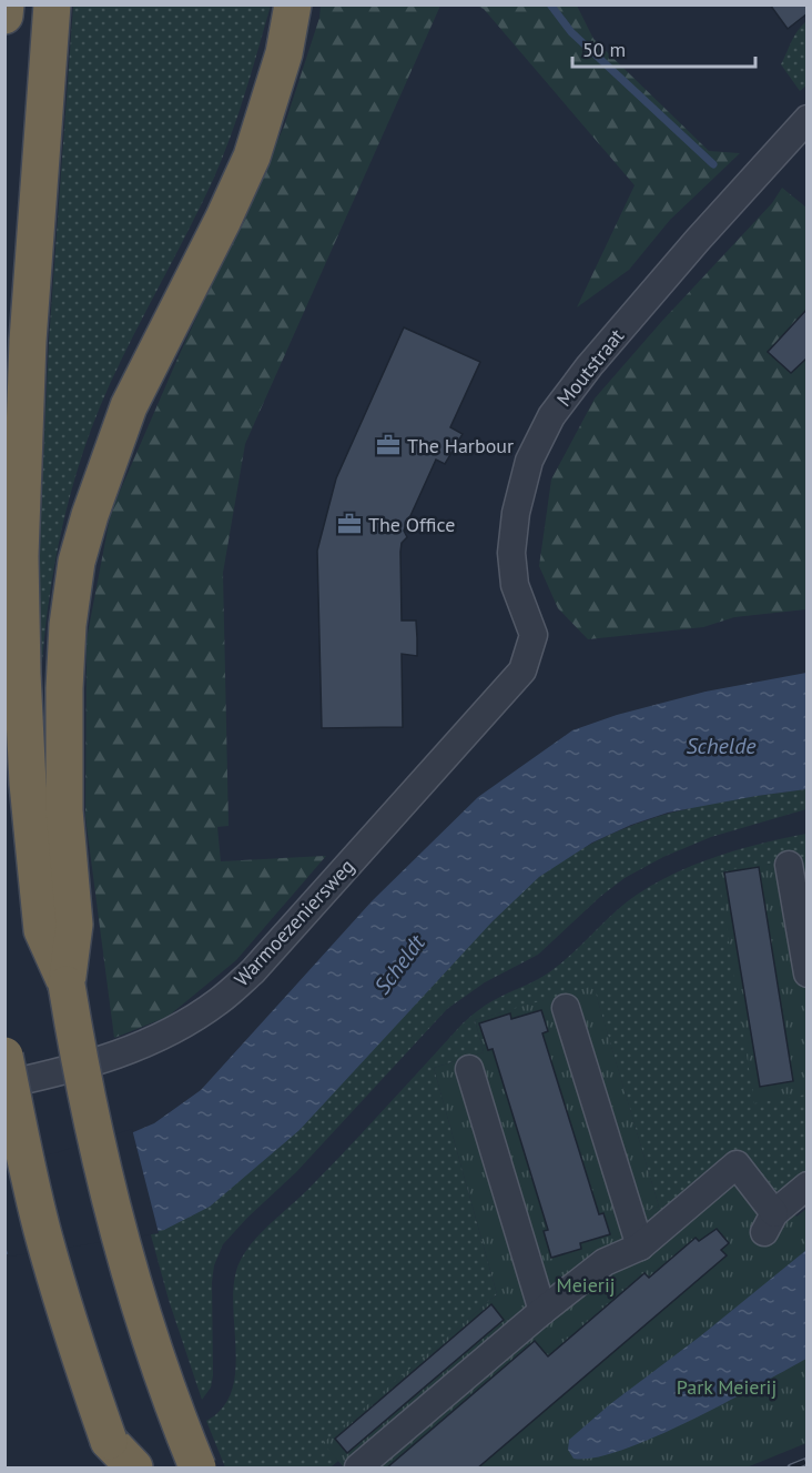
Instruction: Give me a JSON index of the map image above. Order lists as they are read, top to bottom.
{
  "streets": {
    "street": ["Moutstraat", "Warmoezeniersweg"]
  },
  "crossings": [
    ["Moutstraat", "Warmoezeniersweg"]
  ],
  "water": ["Schelde", "Scheldt"],
  "parks": ["Meierij", "Park Meierij"],
  "places": {
    "office": ["The Harbour", "The Office"]
  },
  "scale_bar": "50 m"
}
